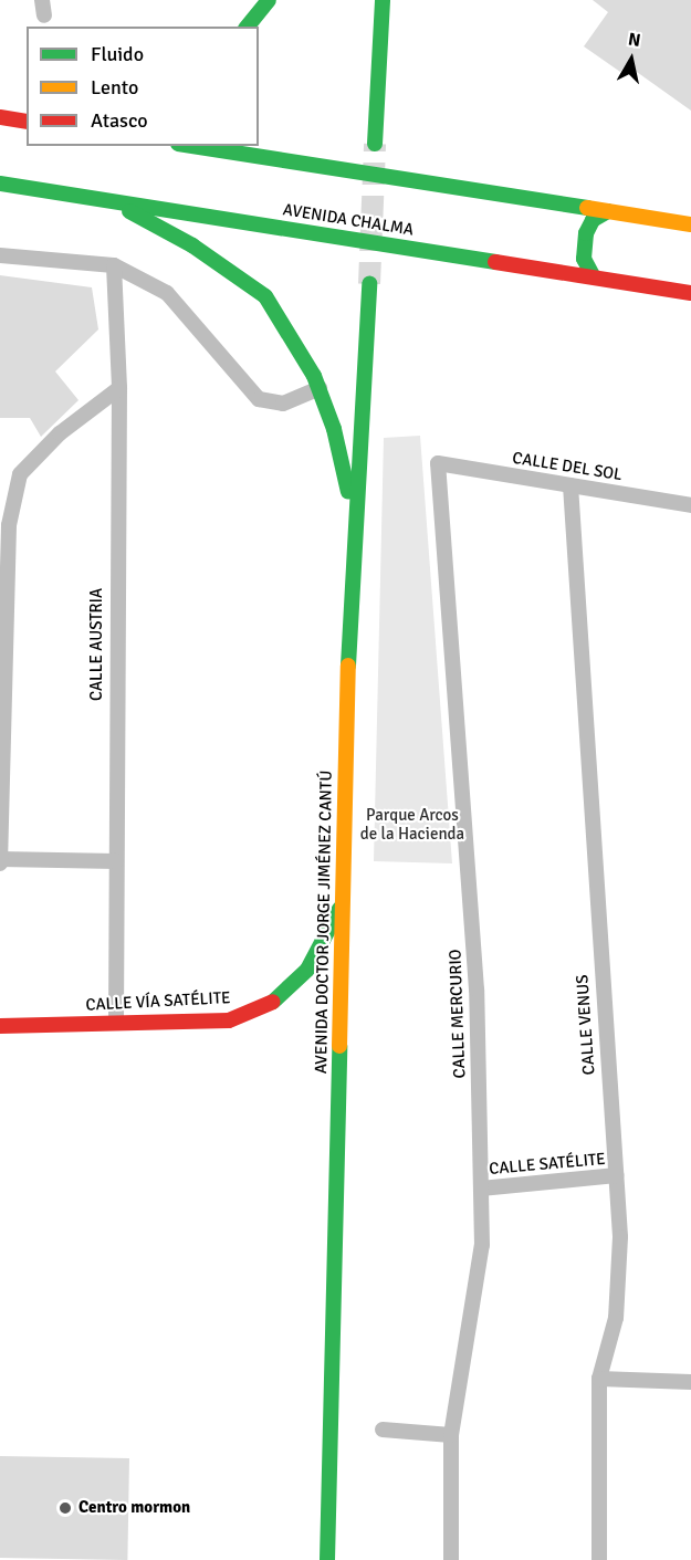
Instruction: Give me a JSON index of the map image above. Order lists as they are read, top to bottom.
{
  "streets": {
    "main road": ["AVENIDA CHALMA", "AVENIDA DOCTOR JORGE JIMÉNEZ CANTÚ", "CALLE VÍA SATÉLITE"],
    "street": [
      "CALLE DEL SOL",
      "CALLE AUSTRIA",
      "CALLE MERCURIO",
      "CALLE VENUS",
      "CALLE SATÉLITE"
    ]
  },
  "crossings": [
    ["CALLE DEL SOL", "CALLE MERCURIO"],
    ["CALLE DEL SOL", "CALLE VENUS"],
    ["CALLE AUSTRIA", "CALLE VÍA SATÉLITE"],
    ["AVENIDA DOCTOR JORGE JIMÉNEZ CANTÚ", "CALLE VÍA SATÉLITE"],
    ["CALLE MERCURIO", "CALLE SATÉLITE"],
    ["CALLE VENUS", "CALLE SATÉLITE"]
  ],
  "parks": ["Parque Arcos de la Hacienda"],
  "places": ["Centro mormon"],
  "legend": ["Fluido", "Lento", "Atasco"],
  "north": "top"
}
